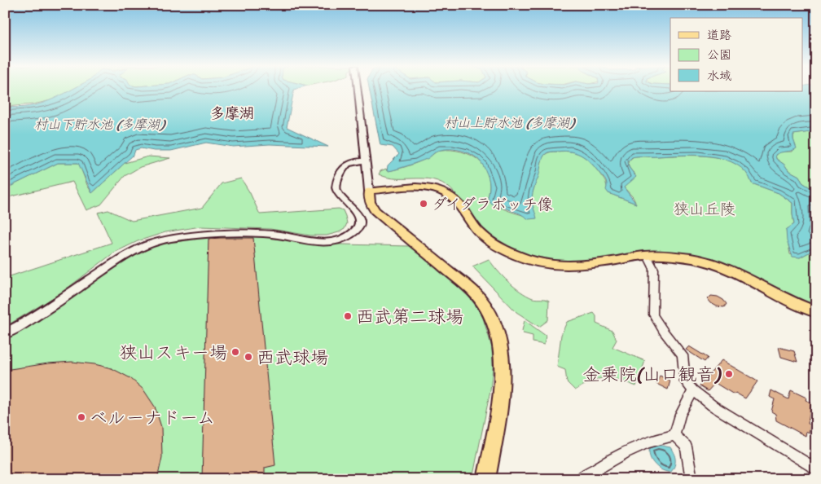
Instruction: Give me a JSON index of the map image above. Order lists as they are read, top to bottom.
{
  "districts": ["多摩湖"],
  "water": ["村山上貯水池 (多摩湖)", "村山下貯水池 (多摩湖)"],
  "parks": ["狭山丘陵"],
  "places": [
    "ダイダラボッチ像",
    "西武第二球場",
    "狭山スキー場",
    "西武球場",
    "金乗院(山口観音)",
    "ベルーナドーム"
  ],
  "legend": ["道路", "公園", "水域"]
}
